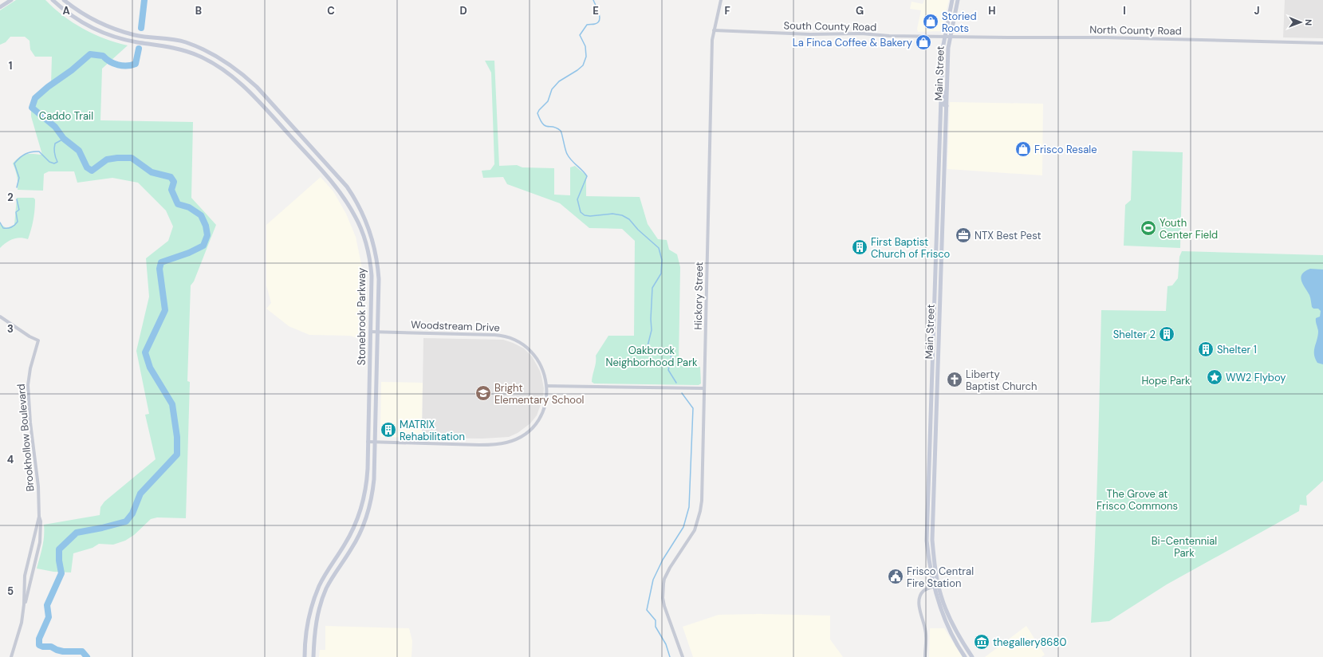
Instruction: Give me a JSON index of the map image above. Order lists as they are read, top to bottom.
{
  "streets": {
    "main road": ["Main Street", "Stonebrook Parkway"],
    "street": [
      "South County Road",
      "North County Road",
      "Hickory Street",
      "Woodstream Drive",
      "Brookhollow Boulevard"
    ]
  },
  "crossings": [
    ["South County Road", "North County Road"],
    ["South County Road", "Main Street"],
    ["South County Road", "Hickory Street"],
    ["North County Road", "Main Street"],
    ["Stonebrook Parkway", "Woodstream Drive"]
  ],
  "parks": [
    "Caddo Trail",
    "Oakbrook Neighborhood Park",
    "Hope Park",
    "The Grove at Frisco Commons",
    "Bi-Centennial Park"
  ],
  "places": {
    "shop": ["Storied Roots", "La Finca Coffee & Bakery", "Frisco Resale"],
    "sports": ["Youth Center Field"],
    "office": ["NTX Best Pest"],
    "building": [
      "First Baptist Church of Frisco",
      "Shelter 2",
      "Shelter 1",
      "MATRIX Rehabilitation"
    ],
    "place": ["WW2 Flyboy"],
    "church": ["Liberty Baptist Church"],
    "school or university": ["Bright Elementary School"],
    "public building": ["Frisco Central Fire Station"],
    "museum": ["thegallery8680"]
  },
  "north": "right",
  "grid": {
    "columns": [
      "A",
      "B",
      "C",
      "D",
      "E",
      "F",
      "G",
      "H",
      "I",
      "J"
    ],
    "rows": [
      "1",
      "2",
      "3",
      "4",
      "5"
    ]
  }
}
